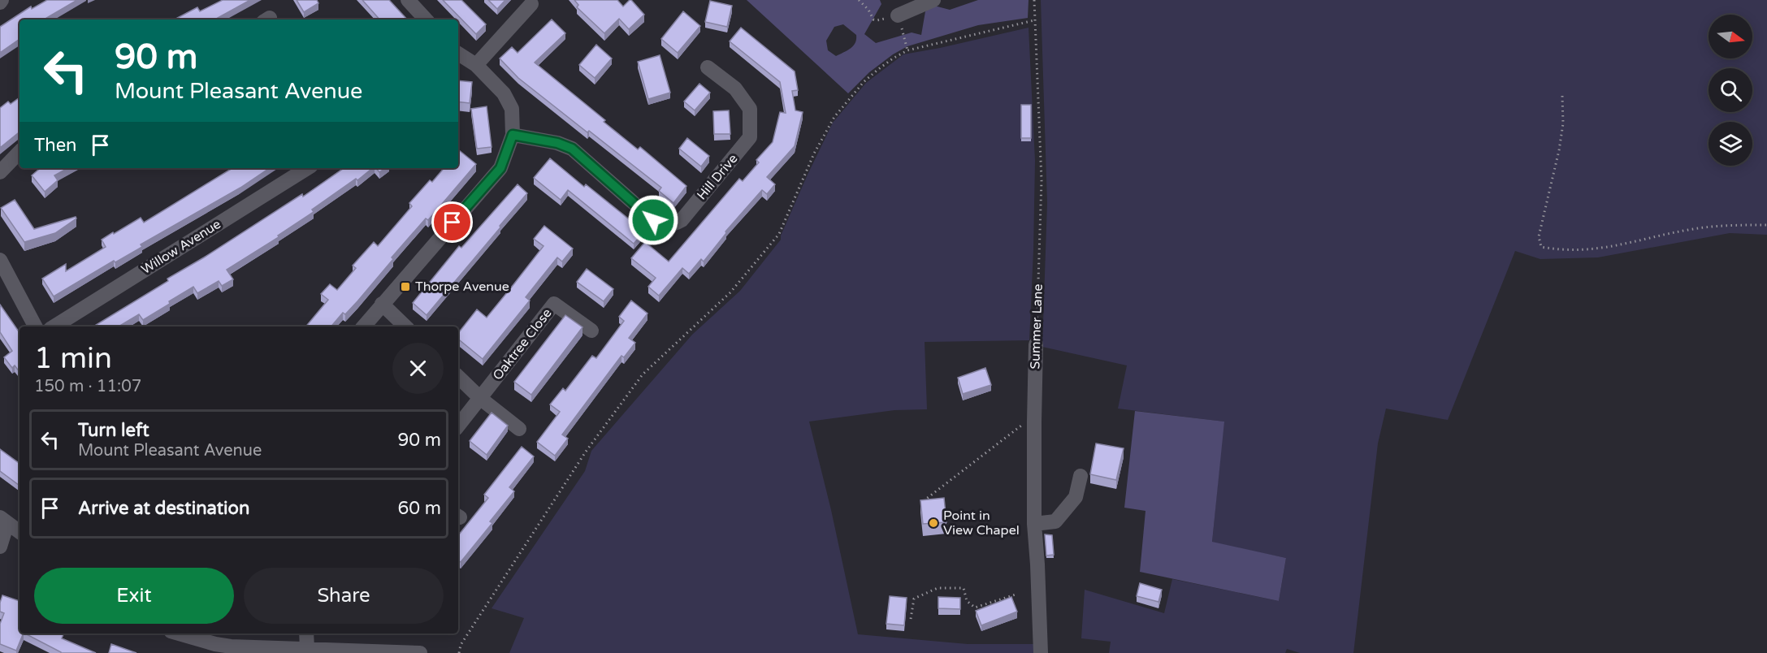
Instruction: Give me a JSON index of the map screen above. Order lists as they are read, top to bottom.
{
  "streets": {
    "street": [
      "Hill Drive",
      "Willow Avenue",
      "Summer Lane",
      "Oaktree Close"
    ]
  },
  "places": {
    "transit": ["Thorpe Avenue"],
    "other": ["Point in View Chapel"]
  },
  "north": "right",
  "page": {
    "turn": ["90 m", "Mount Pleasant Avenue"],
    "then": "Then",
    "heading": ["1 min", "150 m · 11:07"],
    "list": [
      {
        "name": "Turn left",
        "note": "Mount Pleasant Avenue",
        "value": "90 m"
      },
      {
        "name": "Arrive at destination",
        "value": "60 m"
      }
    ],
    "buttons": ["Exit", "Share"]
  }
}
